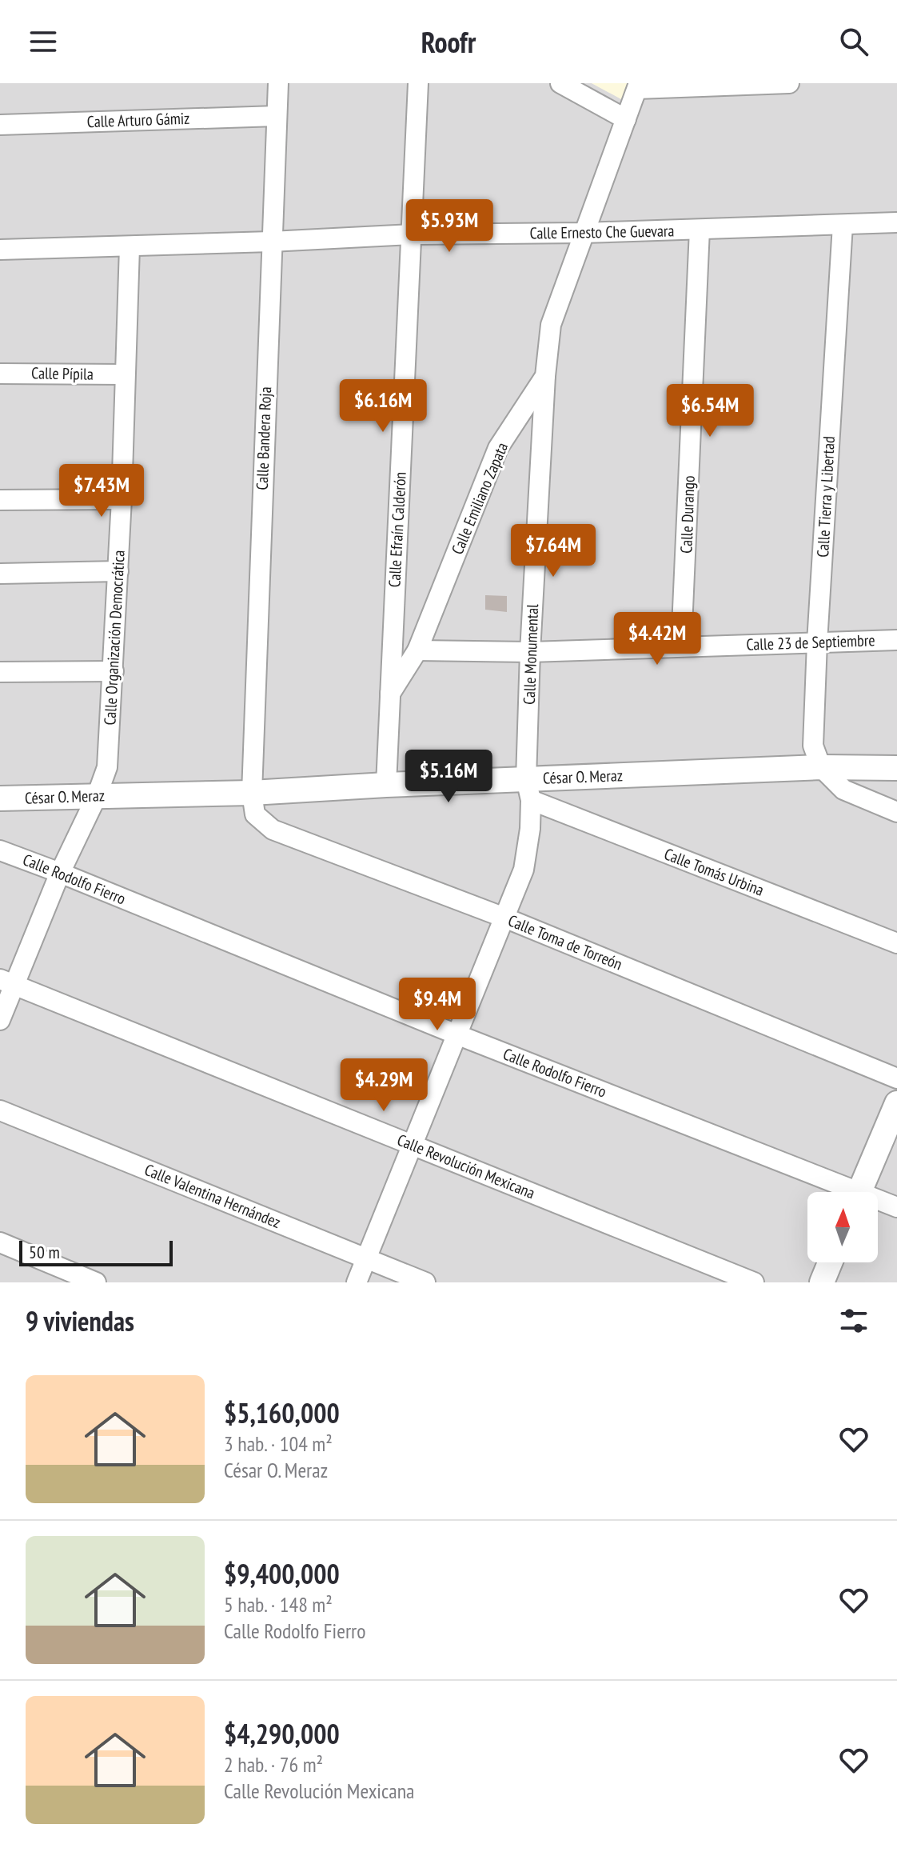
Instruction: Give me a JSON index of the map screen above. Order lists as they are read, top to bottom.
{
  "streets": {
    "street": [
      "Calle Arturo Gámiz",
      "Calle Ernesto Che Guevara",
      "Calle Pípila",
      "Calle Bandera Roja",
      "Calle Tierra y Libertad",
      "Calle Emiliano Zapata",
      "Calle Durango",
      "Calle Efraín Calderón",
      "Calle Organización Democrática",
      "Calle 23 de Septiembre",
      "Calle Monumental",
      "César O. Meraz",
      "Calle Tomás Urbina",
      "Calle Rodolfo Fierro",
      "Calle Toma de Torreón",
      "Calle Revolución Mexicana",
      "Calle Valentina Hernández"
    ]
  },
  "crossings": [
    ["Calle Arturo Gámiz", "Calle Bandera Roja"],
    ["Calle Ernesto Che Guevara", "Calle Bandera Roja"],
    ["Calle Ernesto Che Guevara", "Calle Tierra y Libertad"],
    ["Calle Ernesto Che Guevara", "Calle Emiliano Zapata"],
    ["Calle Ernesto Che Guevara", "Calle Durango"],
    ["Calle Ernesto Che Guevara", "Calle Efraín Calderón"],
    ["Calle Ernesto Che Guevara", "Calle Organización Democrática"],
    ["Calle Pípila", "Calle Organización Democrática"],
    ["Calle Bandera Roja", "César O. Meraz"],
    ["Calle Bandera Roja", "Calle Toma de Torreón"],
    ["Calle Tierra y Libertad", "Calle 23 de Septiembre"],
    ["Calle Tierra y Libertad", "César O. Meraz"],
    ["Calle Emiliano Zapata", "Calle Efraín Calderón"],
    ["Calle Emiliano Zapata", "Calle 23 de Septiembre"],
    ["Calle Emiliano Zapata", "Calle Monumental"],
    ["Calle Durango", "Calle 23 de Septiembre"],
    ["Calle Efraín Calderón", "César O. Meraz"],
    ["Calle Organización Democrática", "César O. Meraz"],
    ["Calle Organización Democrática", "Calle Rodolfo Fierro"],
    ["Calle Organización Democrática", "Calle Revolución Mexicana"],
    ["Calle 23 de Septiembre", "Calle Monumental"],
    ["Calle Monumental", "César O. Meraz"],
    ["Calle Monumental", "Calle Tomás Urbina"],
    ["Calle Monumental", "Calle Rodolfo Fierro"],
    ["Calle Monumental", "Calle Toma de Torreón"],
    ["Calle Monumental", "Calle Revolución Mexicana"],
    ["Calle Monumental", "Calle Valentina Hernández"],
    ["César O. Meraz", "Calle Tomás Urbina"],
    ["César O. Meraz", "Calle Toma de Torreón"]
  ],
  "scale_bar": "50 m",
  "north": "top",
  "page": {
    "header": "Roofr",
    "price": [
      "$5.93M",
      "$6.16M",
      "$6.54M",
      "$7.43M",
      "$7.64M",
      "$4.42M",
      "$5.16M",
      "$9.4M",
      "$4.29M"
    ],
    "scale": "50 m",
    "heading": "9 viviendas",
    "list": [
      {
        "name": "$5,160,000",
        "note": "3 hab. · 104 m² · César O. Meraz"
      },
      {
        "name": "$9,400,000",
        "note": "5 hab. · 148 m² · Calle Rodolfo Fierro"
      },
      {
        "name": "$4,290,000",
        "note": "2 hab. · 76 m² · Calle Revolución Mexicana"
      }
    ]
  }
}
